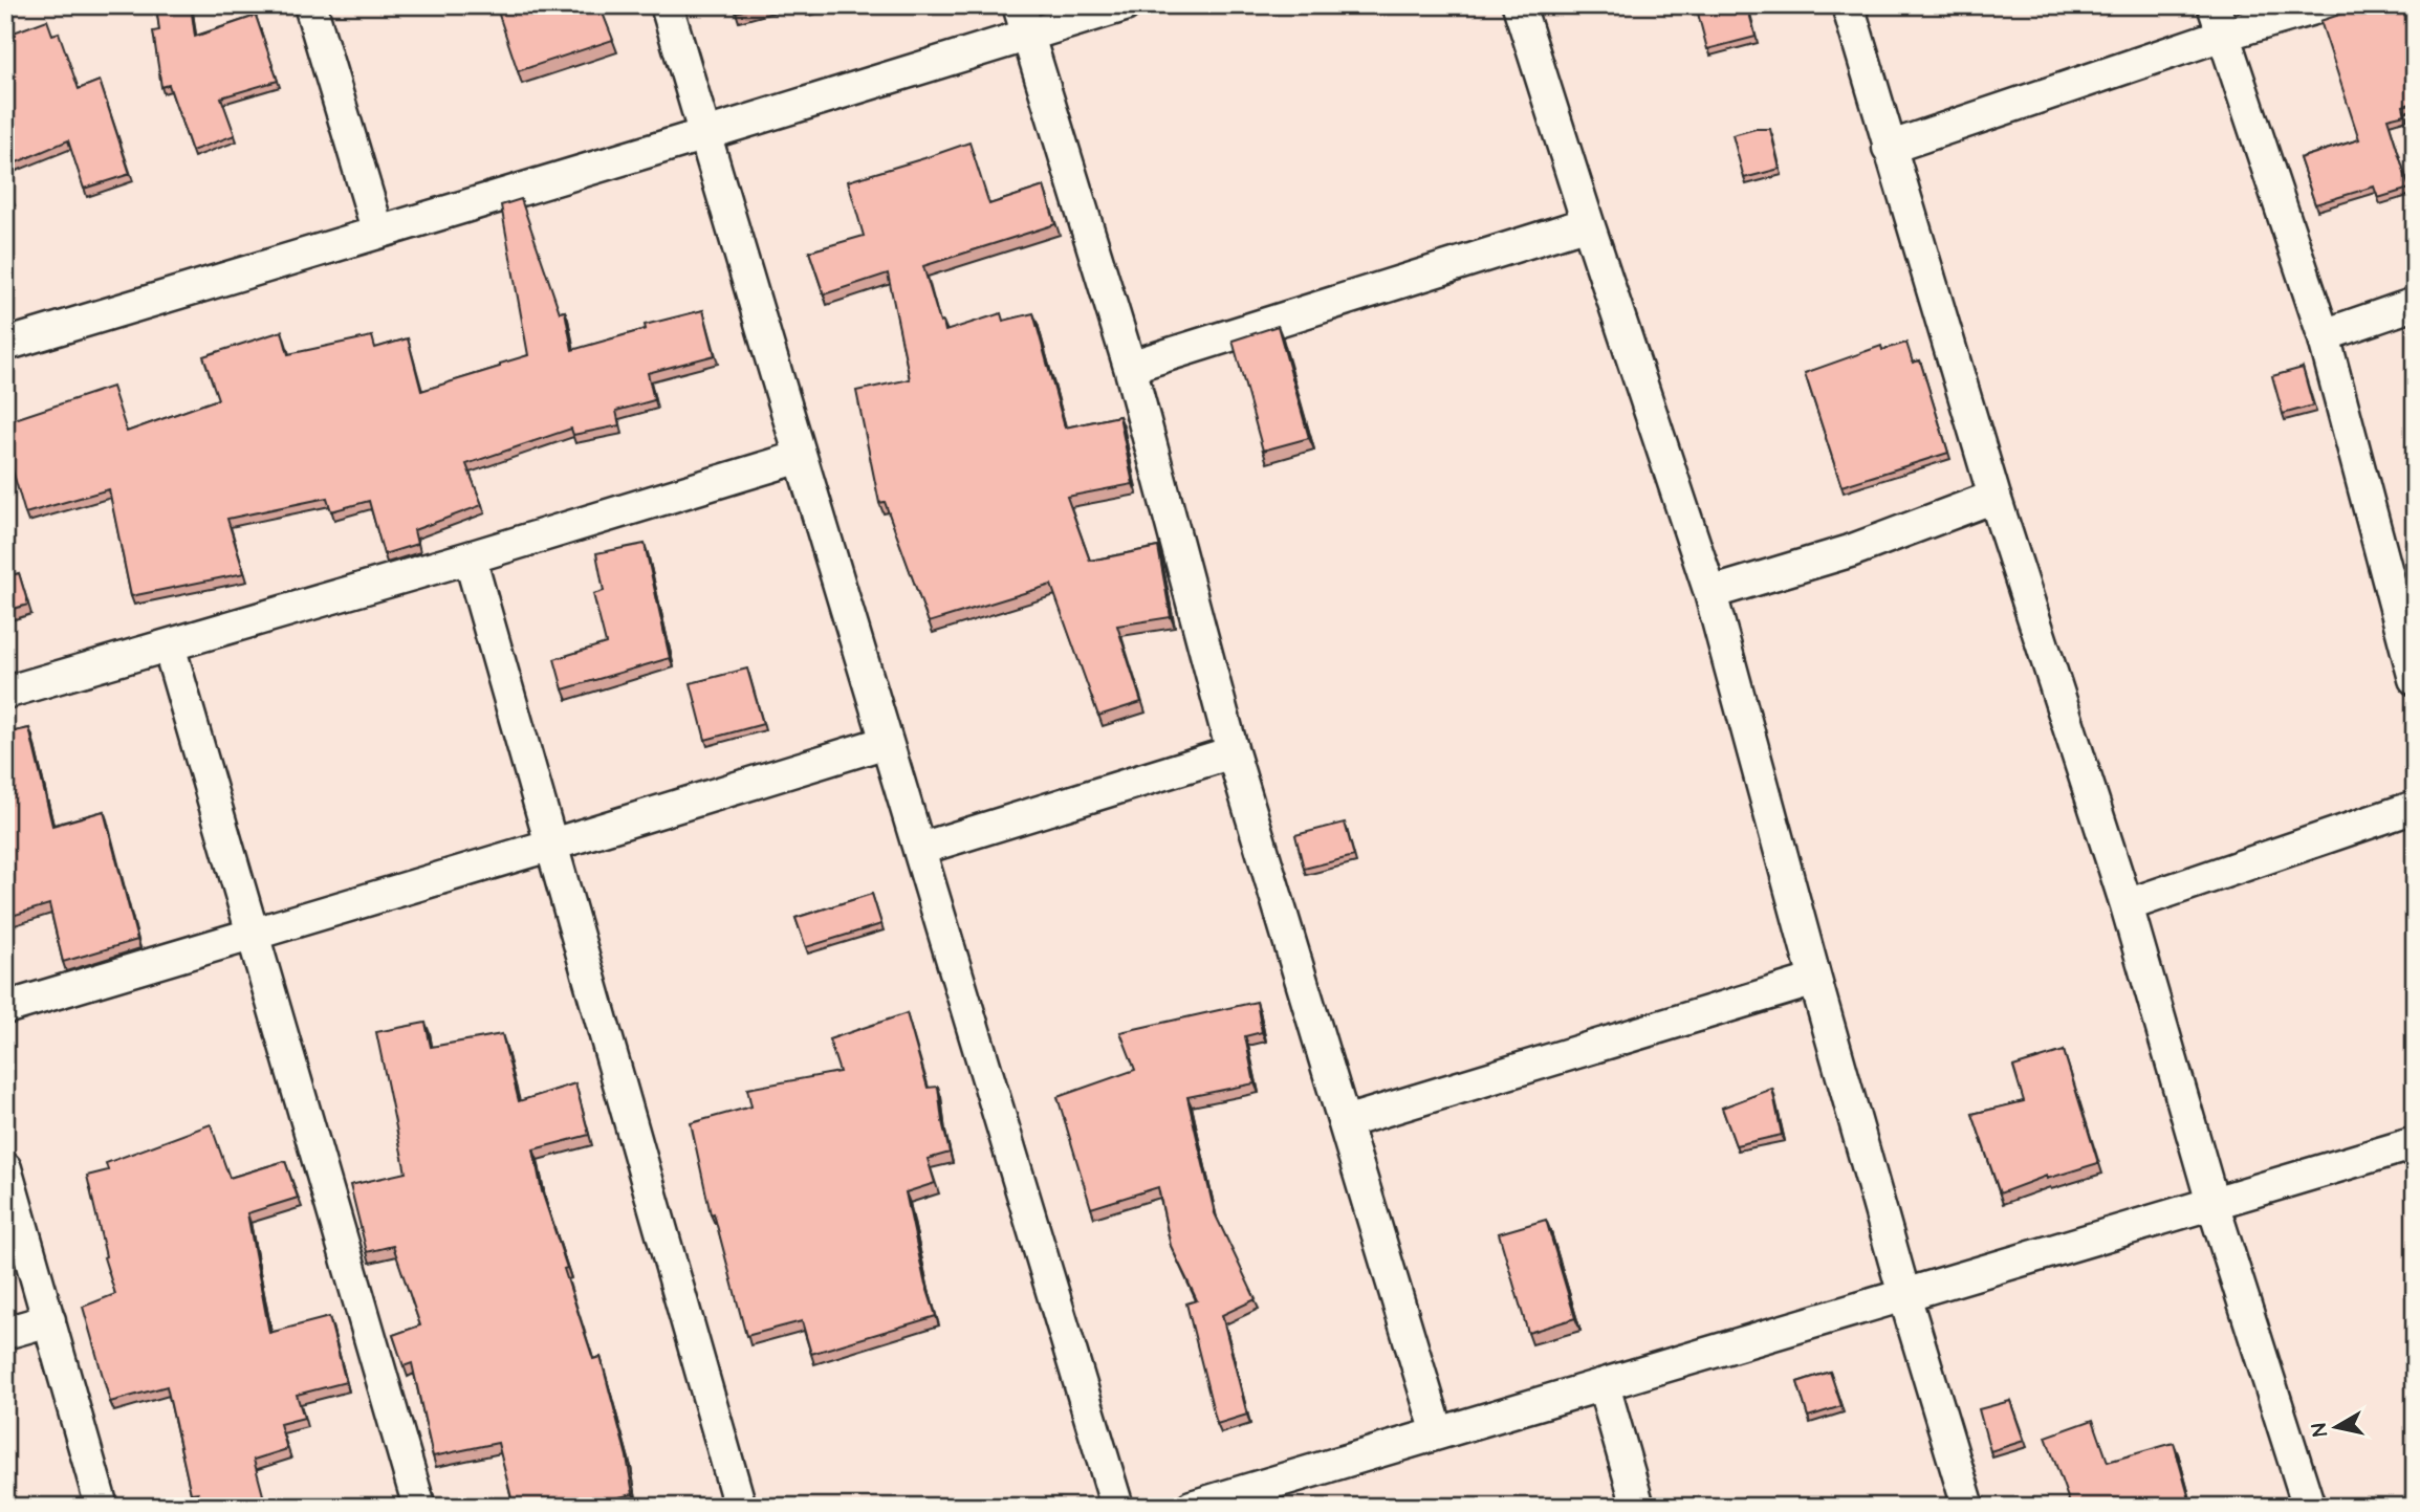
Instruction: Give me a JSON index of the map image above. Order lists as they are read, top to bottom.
{
  "north": "left"
}
